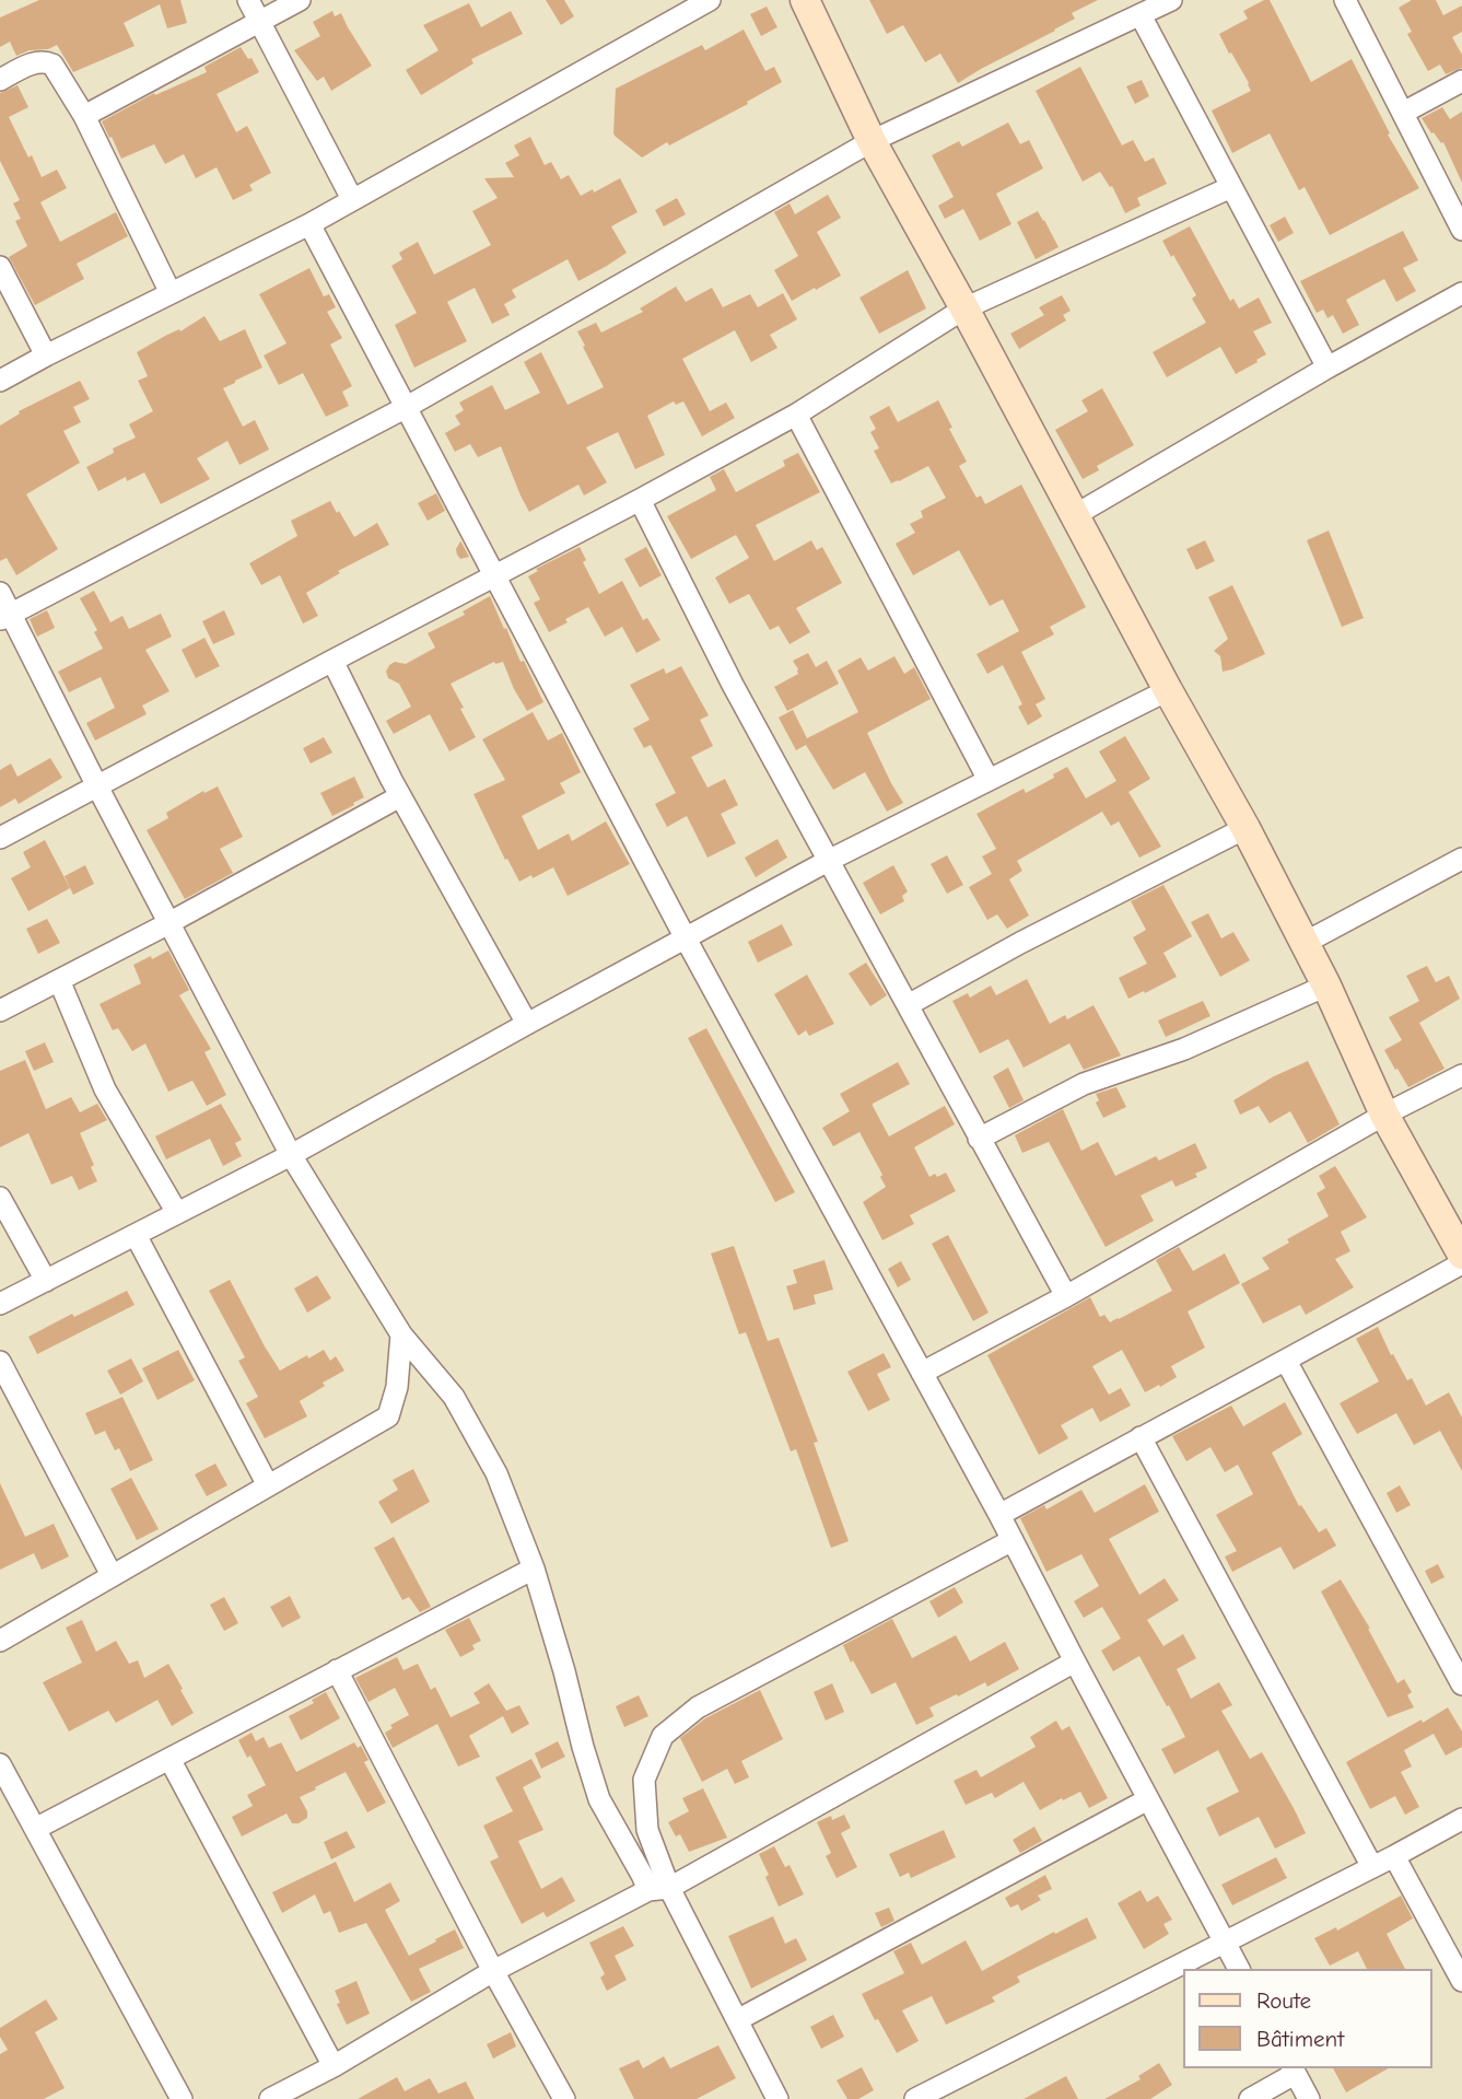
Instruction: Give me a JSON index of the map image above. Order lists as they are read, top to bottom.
{
  "legend": ["Route", "Bâtiment"]
}
